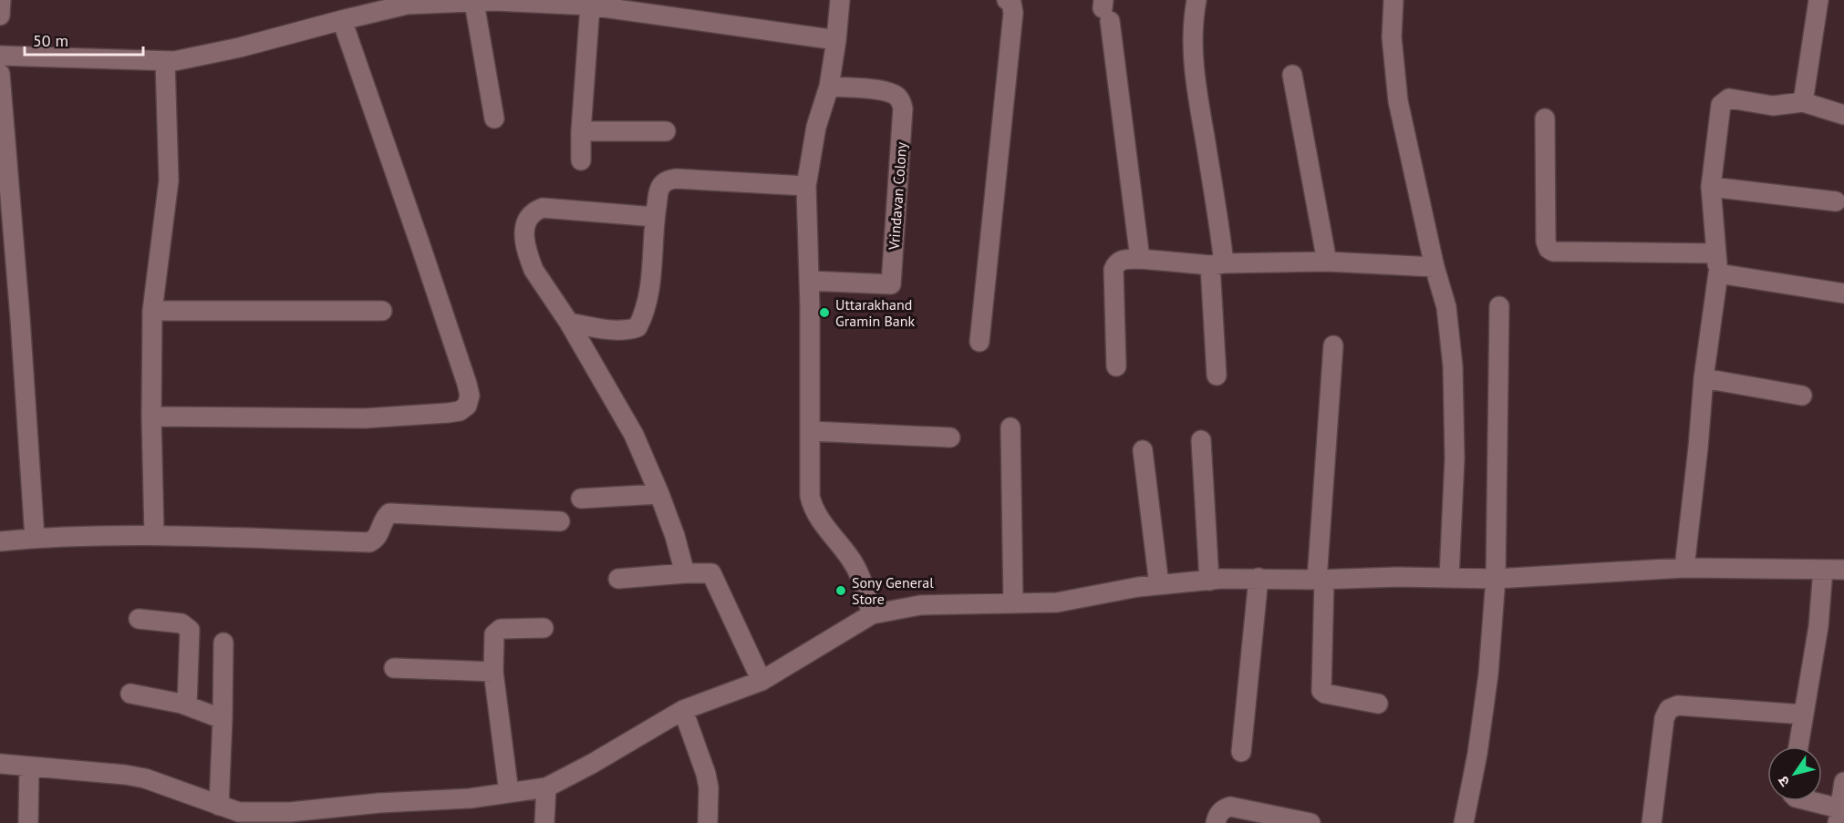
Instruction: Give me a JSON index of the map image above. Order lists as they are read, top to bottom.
{
  "streets": {
    "street": ["Vrindavan Colony"]
  },
  "places": ["Uttarakhand Gramin Bank", "Sony General Store"],
  "scale_bar": "50 m",
  "north": "bottom left"
}
